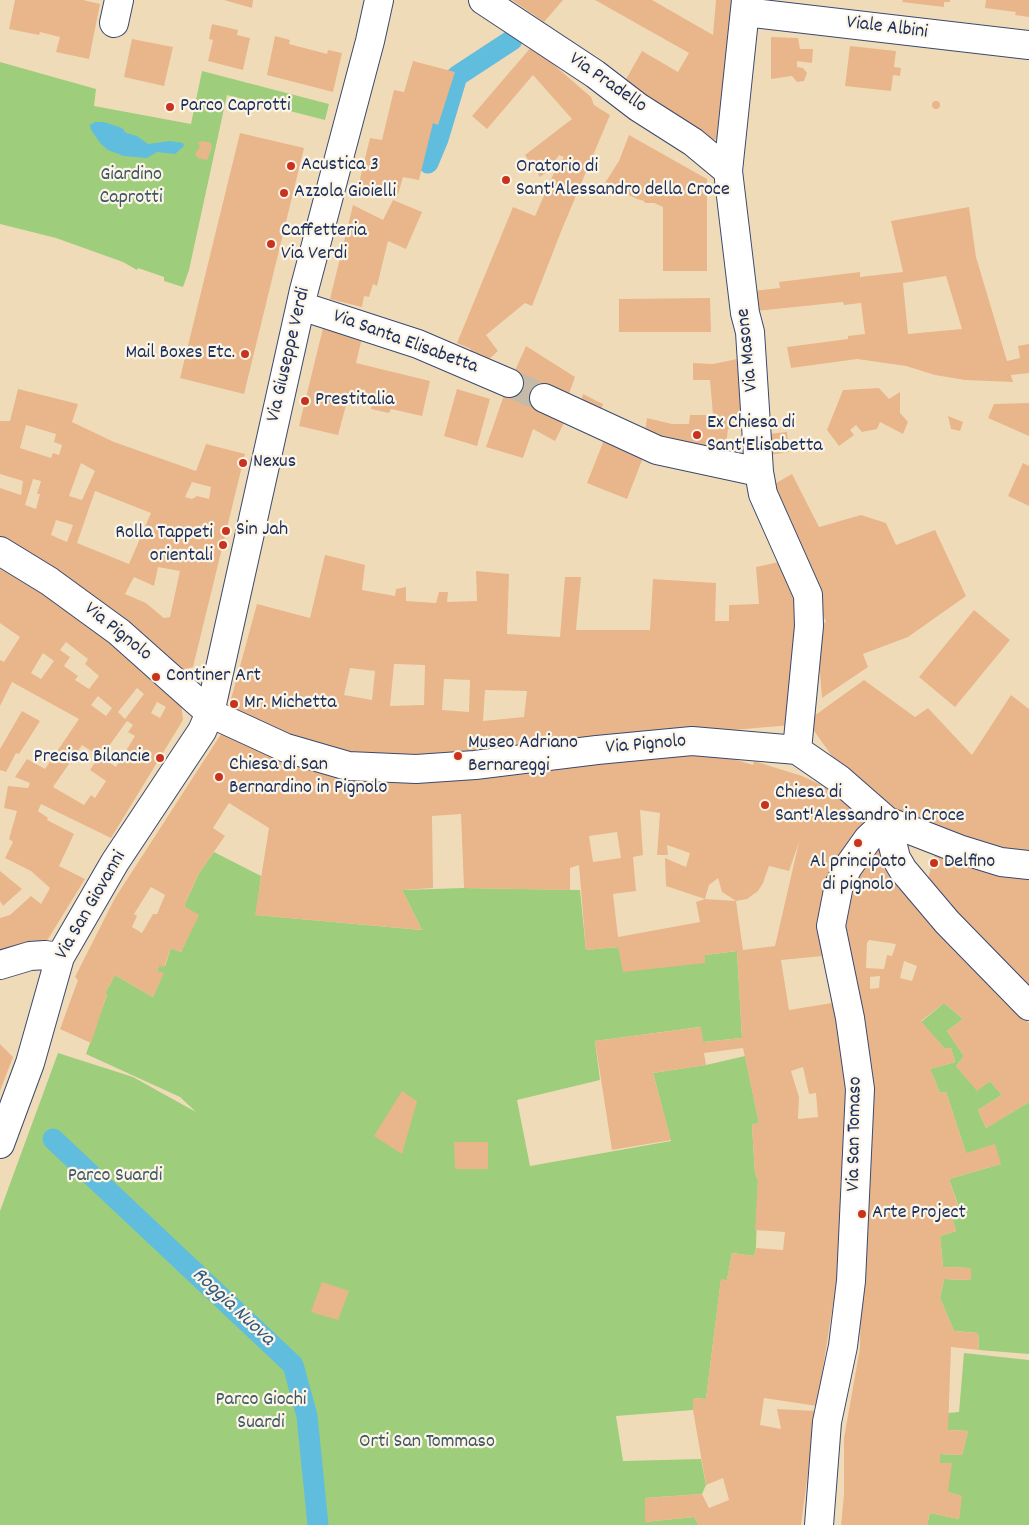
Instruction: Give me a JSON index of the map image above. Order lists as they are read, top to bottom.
{
  "streets": {
    "street": [
      "Viale Albini",
      "Via Pradello",
      "Via Santa Elisabetta",
      "Via Masone",
      "Via Giuseppe Verdi",
      "Via Pignolo",
      "Via San Giovanni",
      "Via San Tomaso"
    ]
  },
  "crossings": [
    ["Viale Albini", "Via Masone"],
    ["Via Pradello", "Via Masone"],
    ["Via Santa Elisabetta", "Via Giuseppe Verdi"],
    ["Via Masone", "Via Pignolo"],
    ["Via Giuseppe Verdi", "Via Pignolo"],
    ["Via Giuseppe Verdi", "Via San Giovanni"],
    ["Via Pignolo", "Via San Giovanni"],
    ["Via Pignolo", "Via San Tomaso"]
  ],
  "water": ["Roggia Nuova"],
  "parks": [
    "Giardino Caprotti",
    "Parco Suardi",
    "Parco Giochi Suardi",
    "Orti San Tommaso"
  ],
  "places": [
    "Parco Caprotti",
    "Acustica 3",
    "Oratorio di Sant'Alessandro della Croce",
    "Azzola Gioielli",
    "Caffetteria Via Verdi",
    "Mail Boxes Etc.",
    "Prestitalia",
    "Ex Chiesa di Sant'Elisabetta",
    "Nexus",
    "Sin Jah",
    "Rolla Tappeti orientali",
    "Continer Art",
    "Mr. Michetta",
    "Museo Adriano Bernareggi",
    "Precisa Bilancie",
    "Chiesa di San Bernardino in Pignolo",
    "Chiesa di Sant'Alessandro in Croce",
    "Al principato di pignolo",
    "Delfino",
    "Arte Project"
  ]
}
